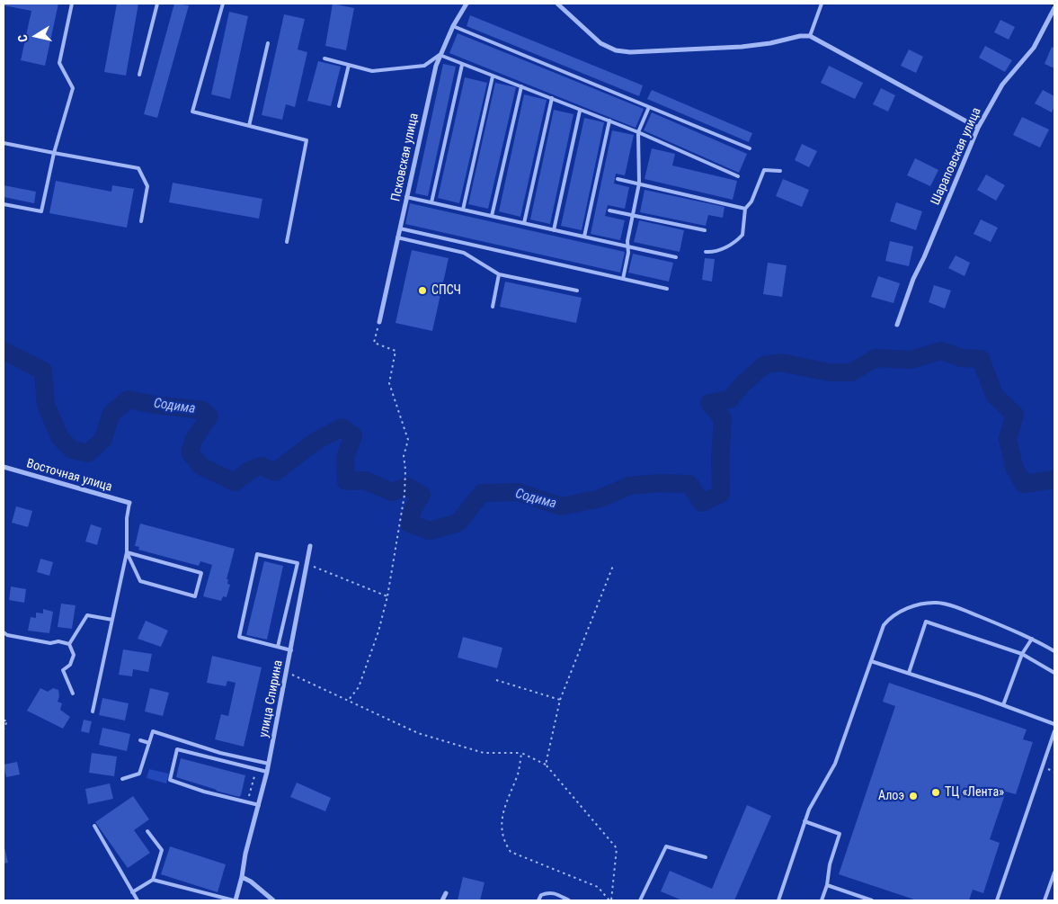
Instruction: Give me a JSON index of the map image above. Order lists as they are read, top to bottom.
{
  "streets": {
    "street": [
      "Шараповская улица",
      "Псковская улица",
      "Восточная улица",
      "улица Спирина"
    ]
  },
  "water": ["Содима"],
  "places": ["СПСЧ", "ТЦ «Лента»", "Алоэ"],
  "north": "left"
}
